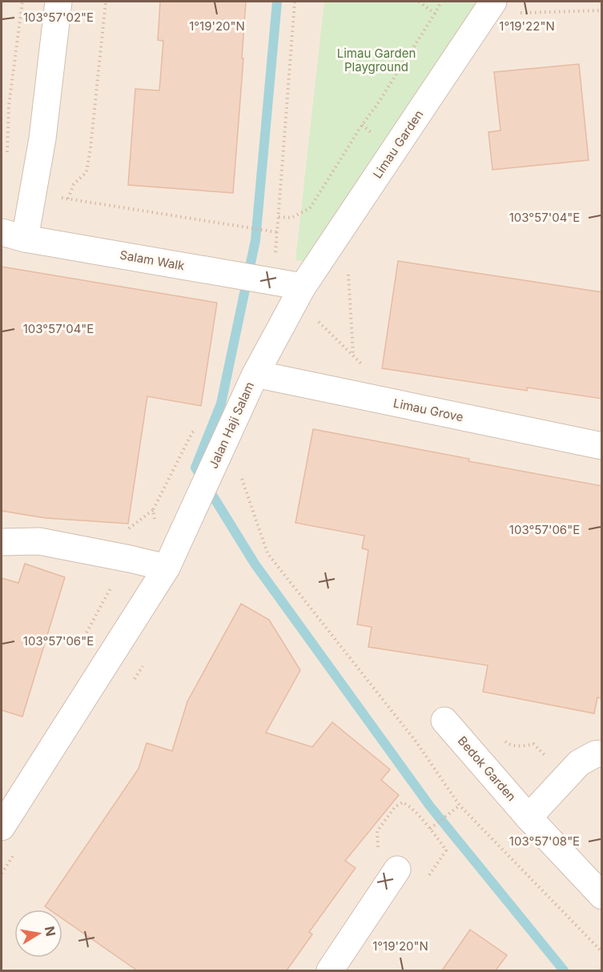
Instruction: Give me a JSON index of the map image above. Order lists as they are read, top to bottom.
{
  "streets": {
    "street": [
      "Limau Garden",
      "Salam Walk",
      "Limau Grove",
      "Jalan Haji Salam",
      "Bedok Garden"
    ]
  },
  "crossings": [
    ["Limau Garden", "Salam Walk"],
    ["Limau Garden", "Jalan Haji Salam"],
    ["Salam Walk", "Jalan Haji Salam"],
    ["Limau Grove", "Jalan Haji Salam"]
  ],
  "parks": ["Limau Garden Playground"],
  "north": "right",
  "coordinates": [
    "103°57'02\"E",
    "1°19'20\"N",
    "1°19'22\"N",
    "103°57'04\"E",
    "103°57'06\"E",
    "103°57'08\"E"
  ]
}
